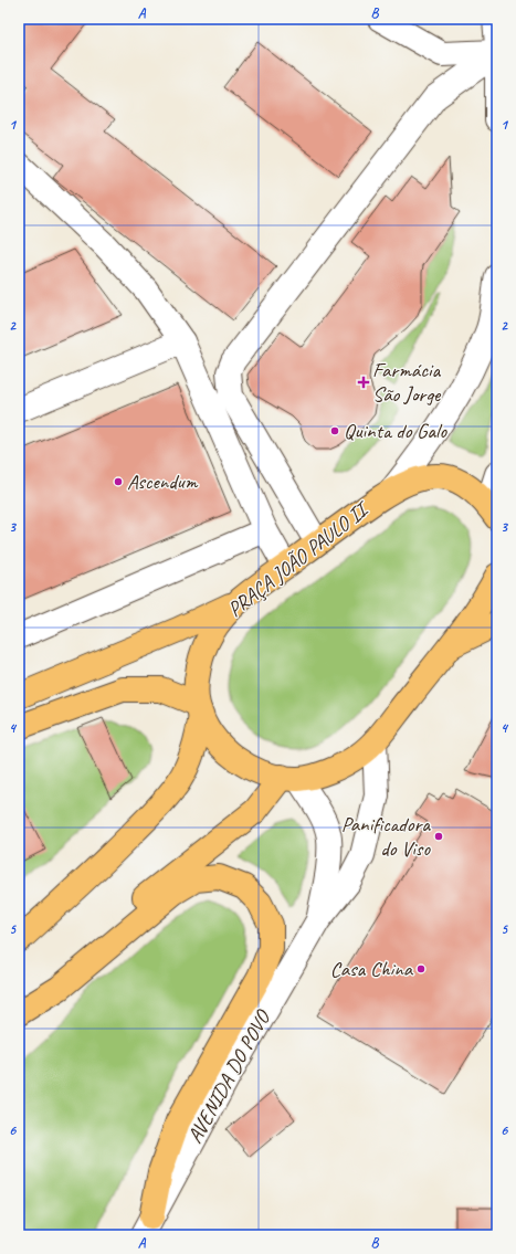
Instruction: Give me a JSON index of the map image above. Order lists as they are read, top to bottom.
{
  "streets": {
    "main road": ["PRAÇA JOÃO PAULO II"],
    "street": ["AVENIDA DO POVO"]
  },
  "places": {
    "health": ["Farmácia São Jorge"],
    "other": [
      "Quinta do Galo",
      "Ascendum",
      "Panificadora do Viso",
      "Casa China"
    ]
  },
  "grid": {
    "columns": ["A", "B"],
    "rows": [
      "1",
      "2",
      "3",
      "4",
      "5",
      "6"
    ]
  }
}
